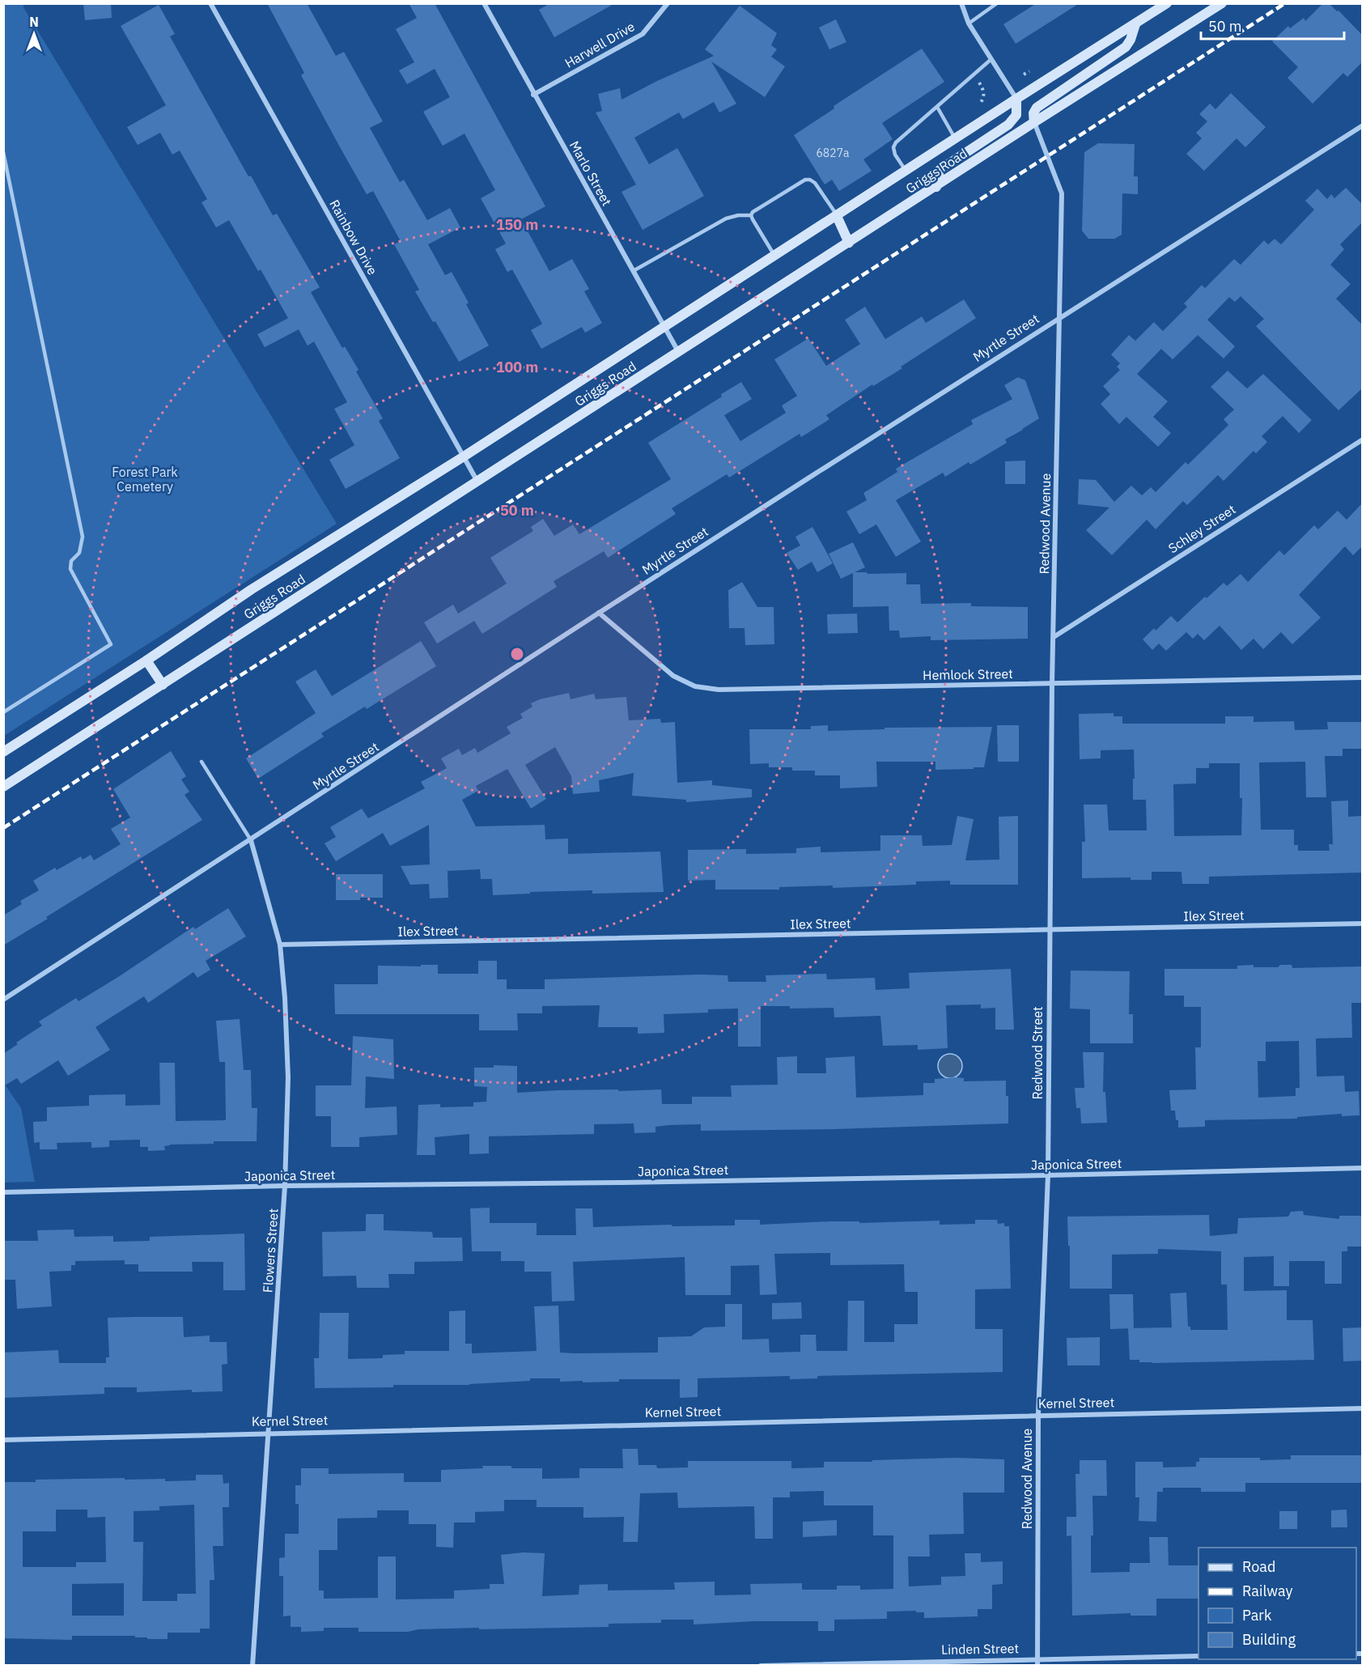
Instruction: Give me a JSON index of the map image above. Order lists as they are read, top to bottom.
{
  "streets": {
    "main road": ["Griggs Road"],
    "street": [
      "Harwell Drive",
      "Marlo Street",
      "Rainbow Drive",
      "Myrtle Street",
      "Redwood Avenue",
      "Schley Street",
      "Hemlock Street",
      "Ilex Street",
      "Redwood Street",
      "Japonica Street",
      "Flowers Street",
      "Kernel Street",
      "Linden Street"
    ]
  },
  "crossings": [
    ["Harwell Drive", "Marlo Street"],
    ["Griggs Road", "Marlo Street"],
    ["Griggs Road", "Rainbow Drive"],
    ["Griggs Road", "Redwood Avenue"],
    ["Myrtle Street", "Redwood Avenue"],
    ["Myrtle Street", "Hemlock Street"],
    ["Myrtle Street", "Flowers Street"],
    ["Redwood Avenue", "Schley Street"],
    ["Redwood Avenue", "Hemlock Street"],
    ["Redwood Avenue", "Ilex Street"],
    ["Redwood Avenue", "Redwood Street"],
    ["Redwood Avenue", "Japonica Street"],
    ["Redwood Avenue", "Kernel Street"],
    ["Redwood Avenue", "Linden Street"],
    ["Ilex Street", "Redwood Street"],
    ["Ilex Street", "Flowers Street"],
    ["Redwood Street", "Japonica Street"],
    ["Japonica Street", "Flowers Street"],
    ["Flowers Street", "Kernel Street"]
  ],
  "parks": ["Forest Park Cemetery"],
  "house_numbers": ["6827a"],
  "legend": [
    "Road",
    "Railway",
    "Park",
    "Building"
  ],
  "scale_bar": "50 m",
  "north": "top",
  "rings": ["150 m", "100 m", "50 m"]
}
